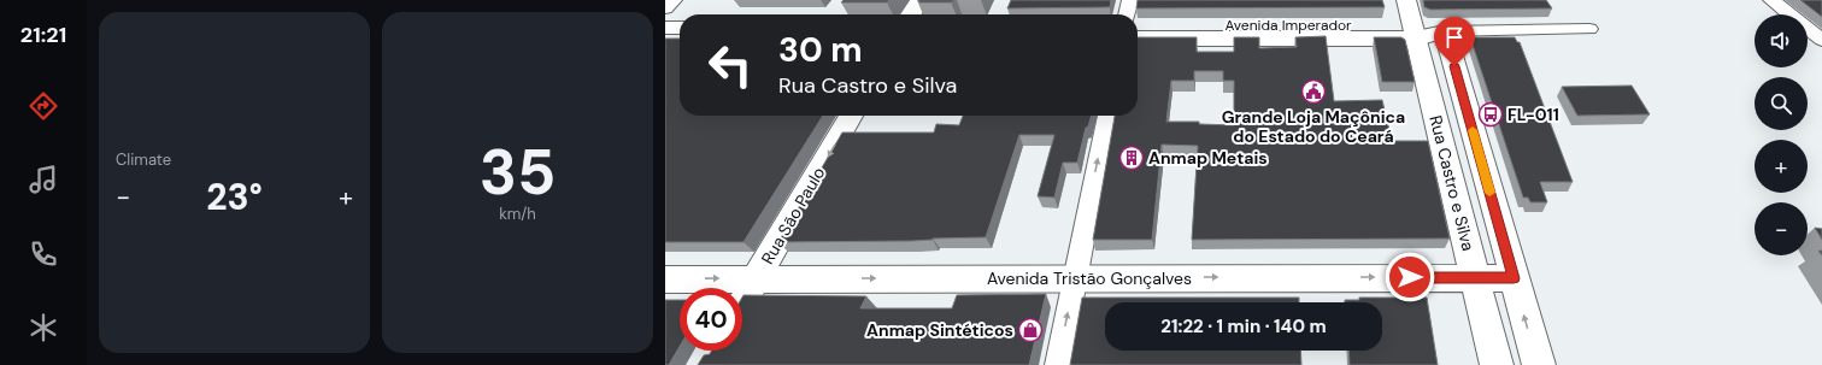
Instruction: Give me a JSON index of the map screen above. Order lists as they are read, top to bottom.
{
  "streets": {
    "street": [
      "Avenida Imperador",
      "Rua Castro e Silva",
      "Rua São Paulo",
      "Avenida Tristão Gonçalves"
    ]
  },
  "crossings": [
    ["Avenida Imperador", "Rua Castro e Silva"],
    ["Rua Castro e Silva", "Avenida Tristão Gonçalves"],
    ["Rua São Paulo", "Avenida Tristão Gonçalves"]
  ],
  "one_way": ["Rua São Paulo", "Avenida Tristão Gonçalves"],
  "places": {
    "public building": ["Grande Loja Maçônica do Estado do Ceará"],
    "bus stop": ["FL-011"],
    "building": ["Anmap Metais"],
    "shop": ["Anmap Sintéticos"]
  },
  "page": {
    "tabs": "21:21",
    "tile": [
      "Climate",
      ["35", "km/h"]
    ],
    "map_buttons": ["+", "−"],
    "turn": ["30 m", "Rua Castro e Silva"],
    "heat": ["−", "23°", "+"],
    "limit": "40",
    "trip": "21:22 · 1 min · 140 m"
  }
}
